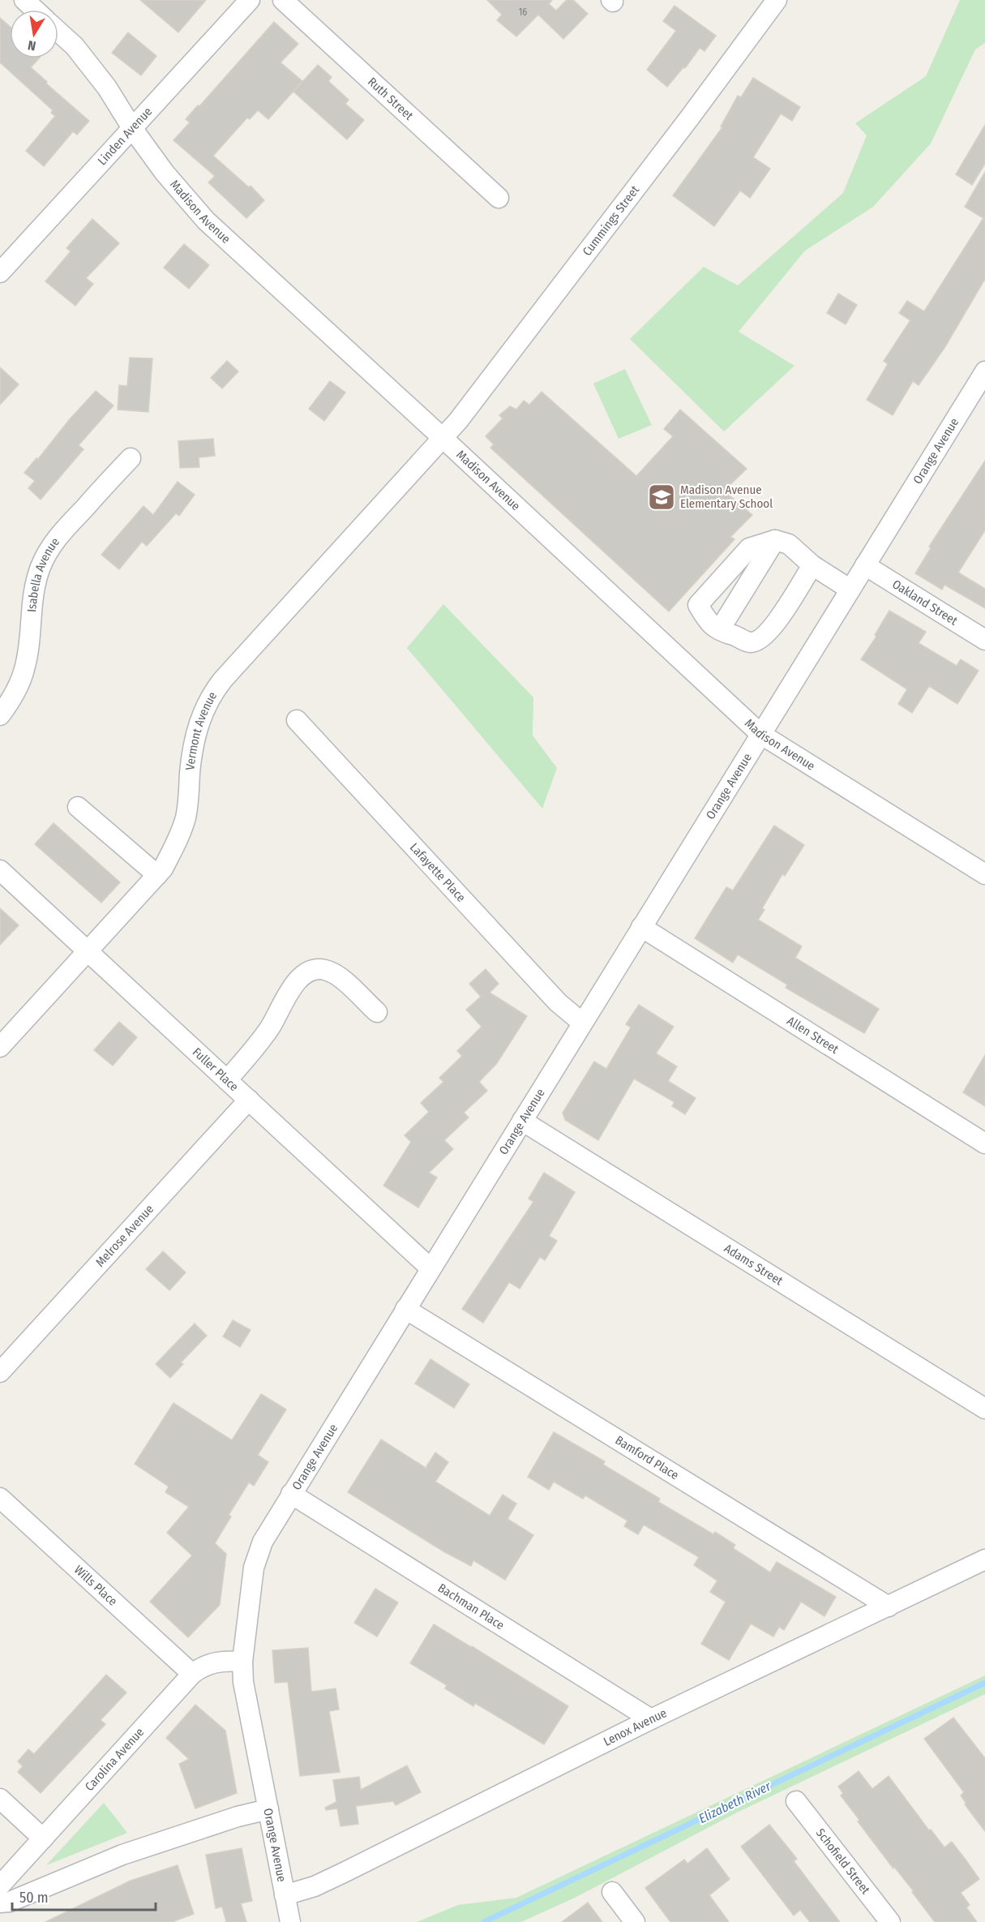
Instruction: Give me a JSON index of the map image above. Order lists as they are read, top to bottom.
{
  "streets": {
    "street": [
      "Ruth Street",
      "Linden Avenue",
      "Madison Avenue",
      "Cummings Street",
      "Orange Avenue",
      "Isabella Avenue",
      "Oakland Street",
      "Vermont Avenue",
      "Lafayette Place",
      "Allen Street",
      "Fuller Place",
      "Melrose Avenue",
      "Adams Street",
      "Bamford Place",
      "Wills Place",
      "Bachman Place",
      "Lenox Avenue",
      "Carolina Avenue",
      "Schofield Street"
    ]
  },
  "crossings": [
    ["Linden Avenue", "Madison Avenue"],
    ["Madison Avenue", "Cummings Street"],
    ["Madison Avenue", "Orange Avenue"],
    ["Madison Avenue", "Vermont Avenue"],
    ["Cummings Street", "Vermont Avenue"],
    ["Orange Avenue", "Oakland Street"],
    ["Orange Avenue", "Lafayette Place"],
    ["Orange Avenue", "Allen Street"],
    ["Orange Avenue", "Fuller Place"],
    ["Orange Avenue", "Adams Street"],
    ["Orange Avenue", "Bamford Place"],
    ["Orange Avenue", "Bachman Place"],
    ["Orange Avenue", "Lenox Avenue"],
    ["Orange Avenue", "Carolina Avenue"],
    ["Vermont Avenue", "Fuller Place"],
    ["Fuller Place", "Melrose Avenue"],
    ["Bamford Place", "Lenox Avenue"],
    ["Wills Place", "Carolina Avenue"],
    ["Bachman Place", "Lenox Avenue"]
  ],
  "water": ["Elizabeth River"],
  "places": {
    "school or university": ["Madison Avenue Elementary School"]
  },
  "house_numbers": ["16"],
  "scale_bar": "50 m",
  "north": "bottom"
}
